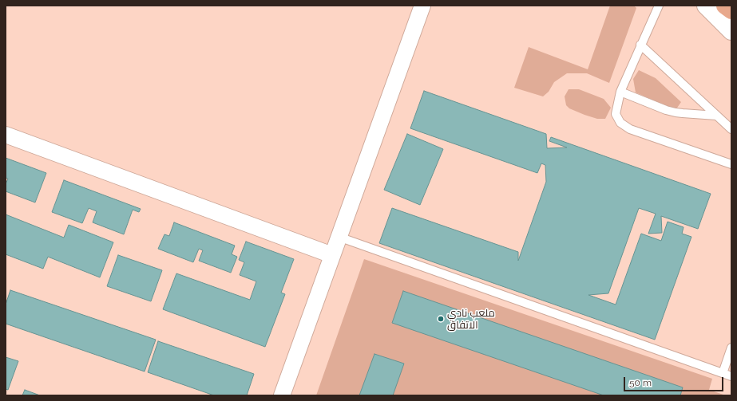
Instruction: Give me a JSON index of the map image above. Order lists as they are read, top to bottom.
{
  "places": ["ملعب نادي الاتفاق"],
  "scale_bar": "50 m"
}
